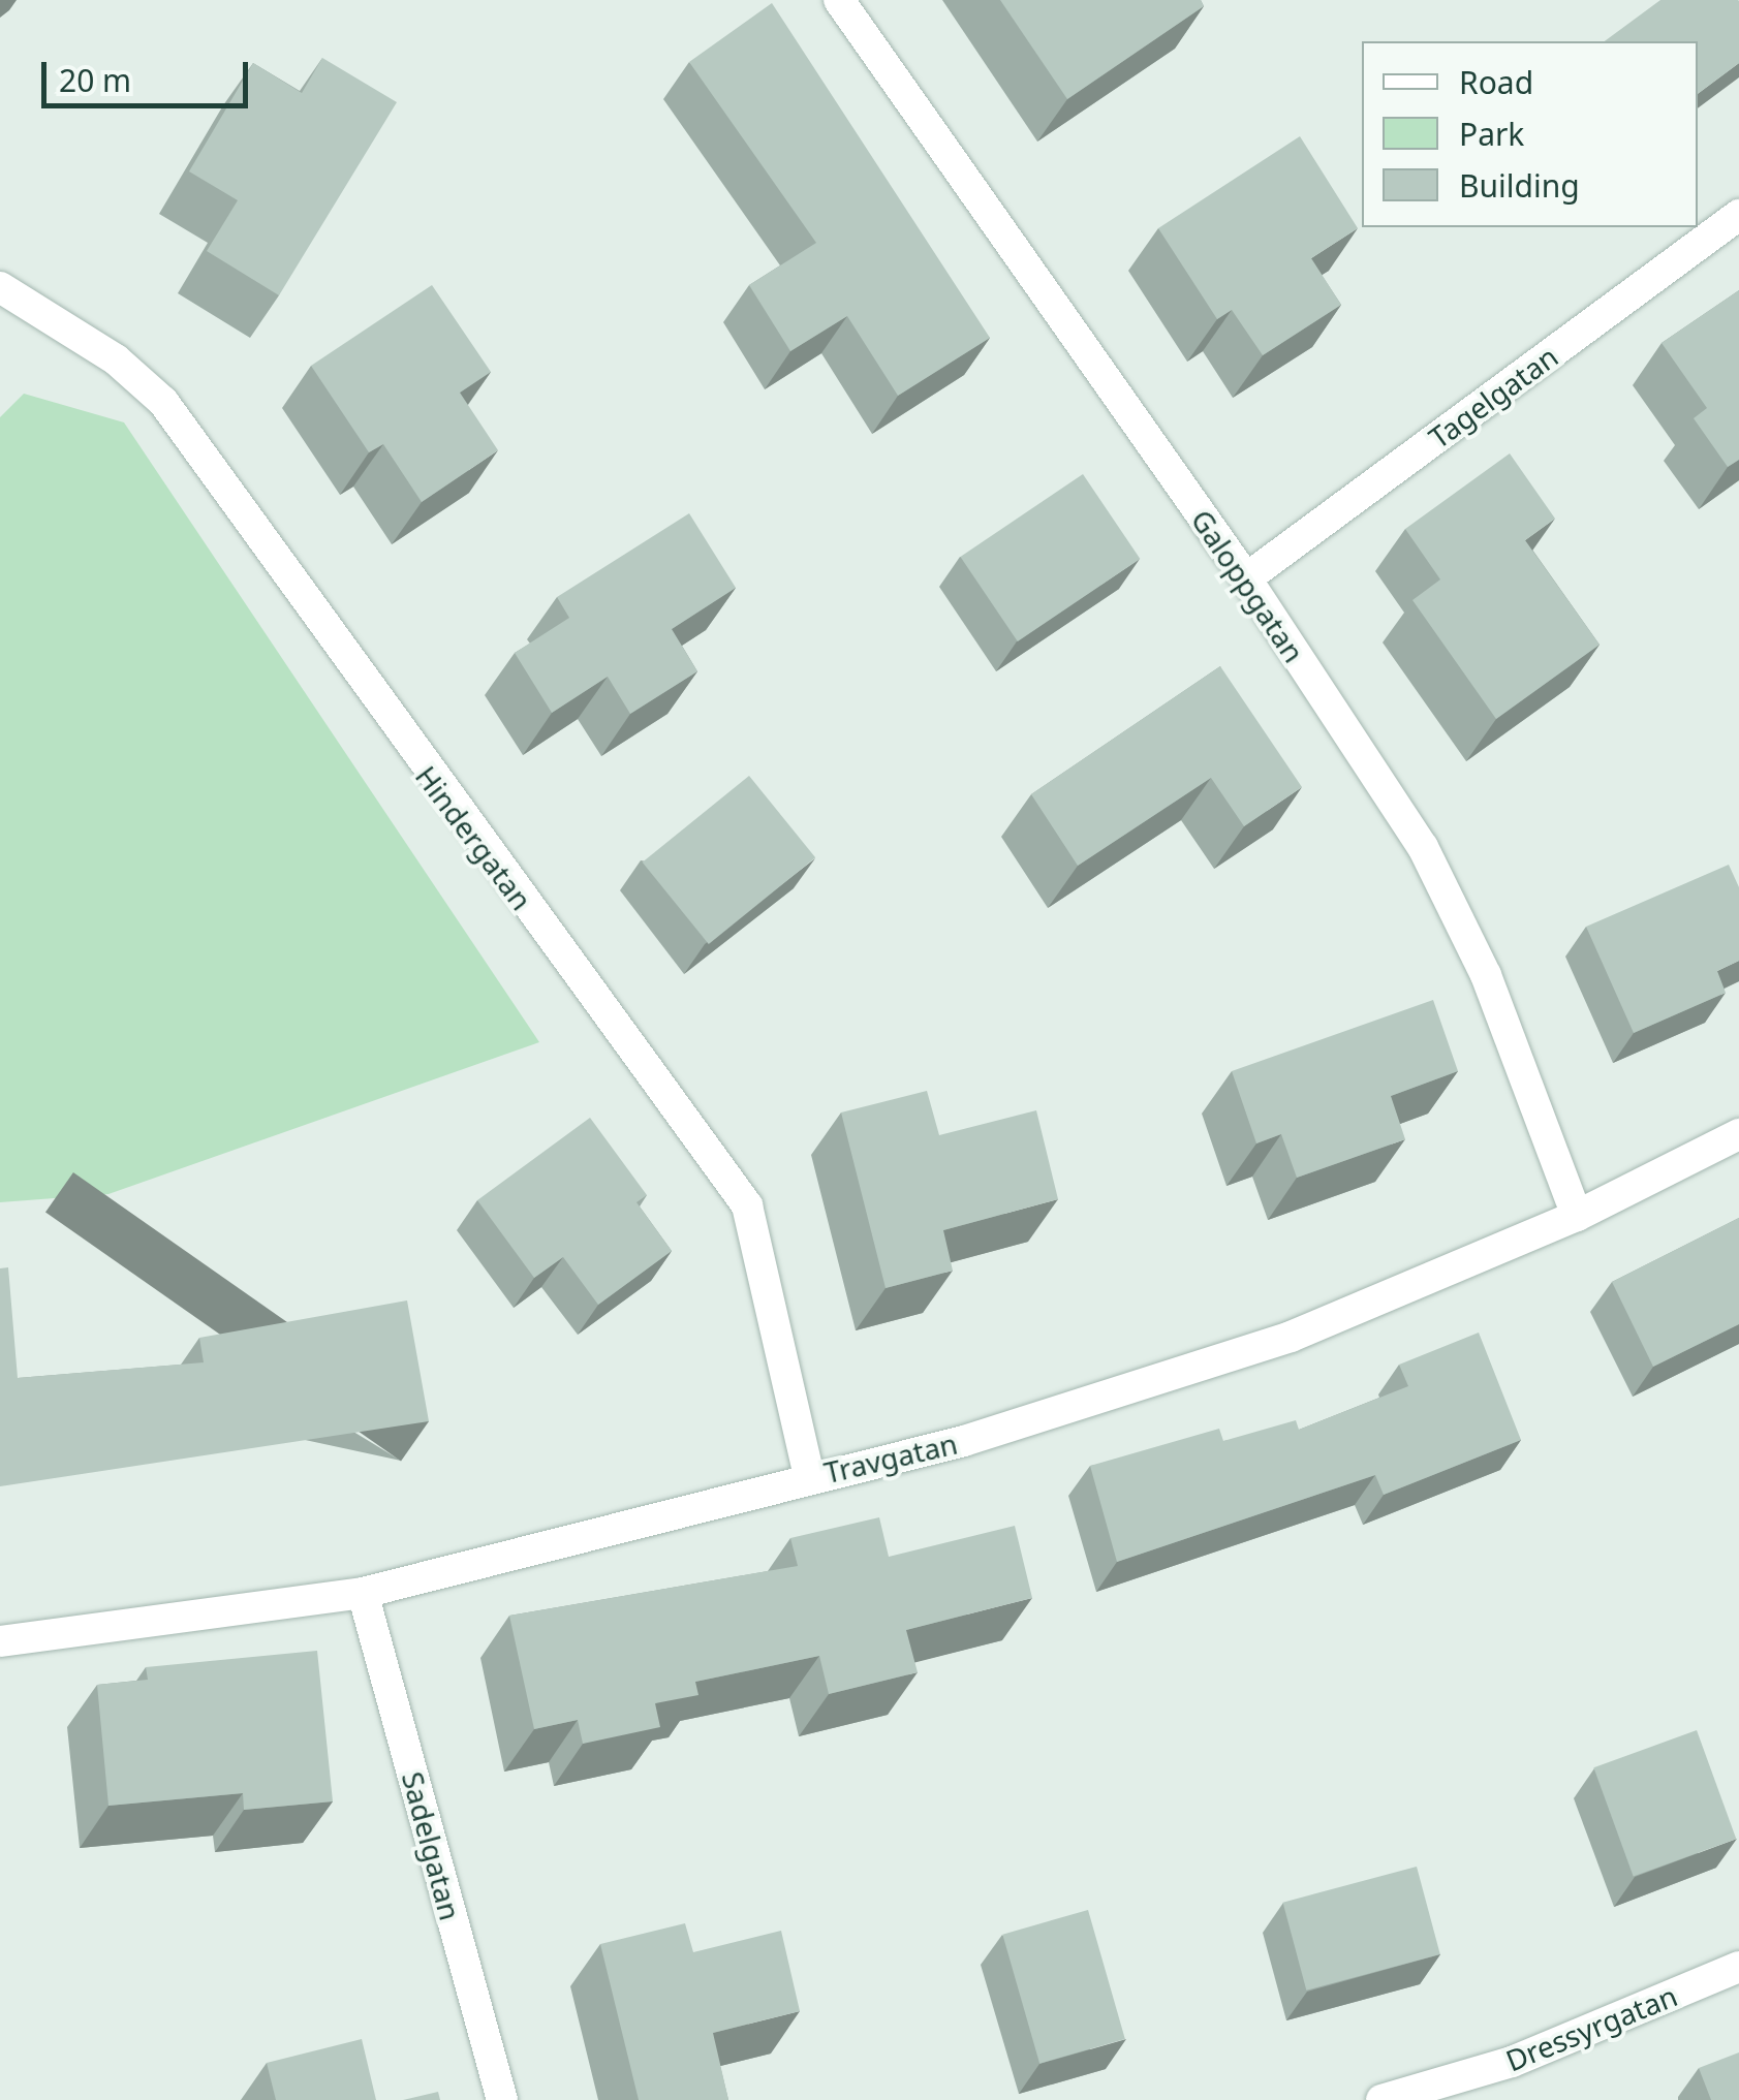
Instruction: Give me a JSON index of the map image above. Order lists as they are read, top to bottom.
{
  "streets": {
    "street": [
      "Tagelgatan",
      "Galoppgatan",
      "Hindergatan",
      "Travgatan",
      "Sadelgatan",
      "Dressyrgatan"
    ]
  },
  "crossings": [
    ["Tagelgatan", "Galoppgatan"],
    ["Galoppgatan", "Travgatan"],
    ["Hindergatan", "Travgatan"],
    ["Travgatan", "Sadelgatan"]
  ],
  "legend": ["Road", "Park", "Building"],
  "scale_bar": "20 m"
}
